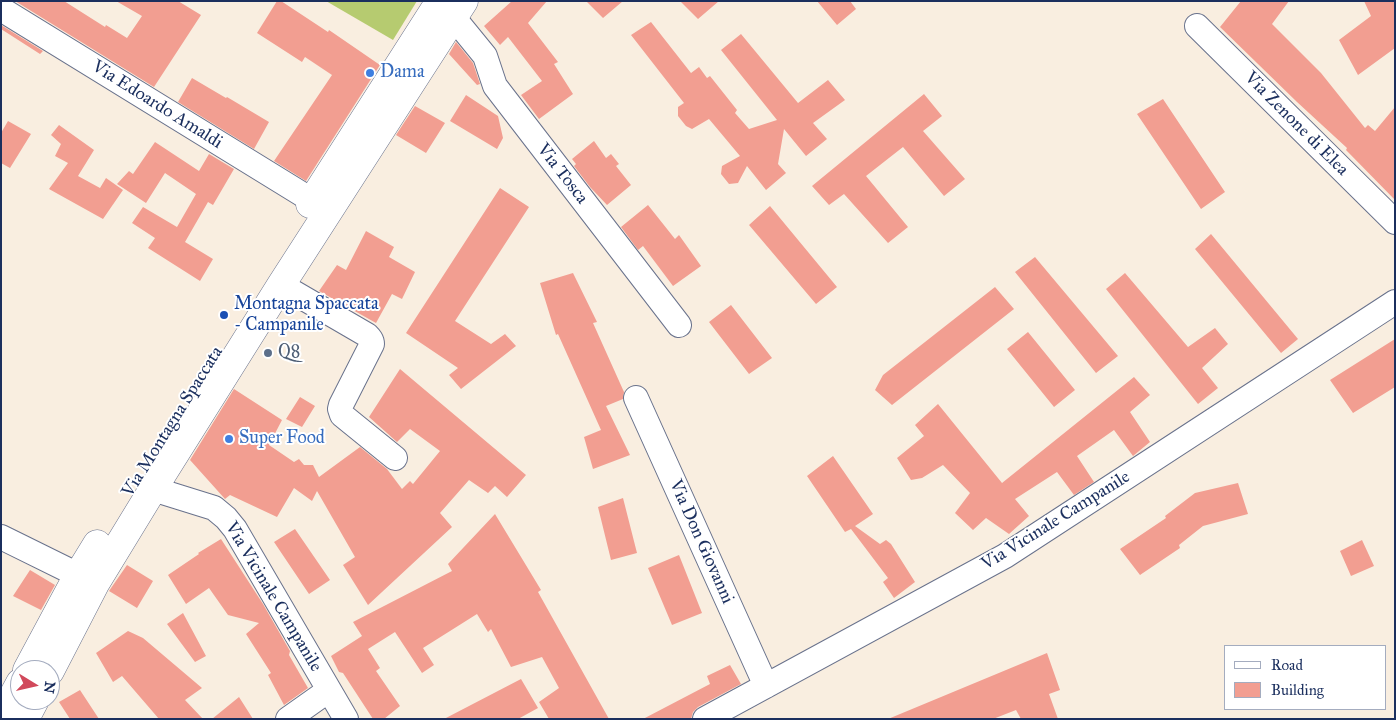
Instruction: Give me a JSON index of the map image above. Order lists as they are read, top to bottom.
{
  "streets": {
    "main road": ["Via Montagna Spaccata"],
    "street": [
      "Via Edoardo Amaldi",
      "Via Zenone di Elea",
      "Via Tosca",
      "Via Vicinale Campanile",
      "Via Don Giovanni"
    ]
  },
  "crossings": [
    ["Via Edoardo Amaldi", "Via Montagna Spaccata"],
    ["Via Tosca", "Via Montagna Spaccata"],
    ["Via Montagna Spaccata", "Via Vicinale Campanile"],
    ["Via Vicinale Campanile", "Via Don Giovanni"]
  ],
  "places": [
    "Dama",
    "Montagna Spaccata - Campanile",
    "Q8",
    "Super Food"
  ],
  "legend": ["Road", "Building"],
  "north": "right"
}
